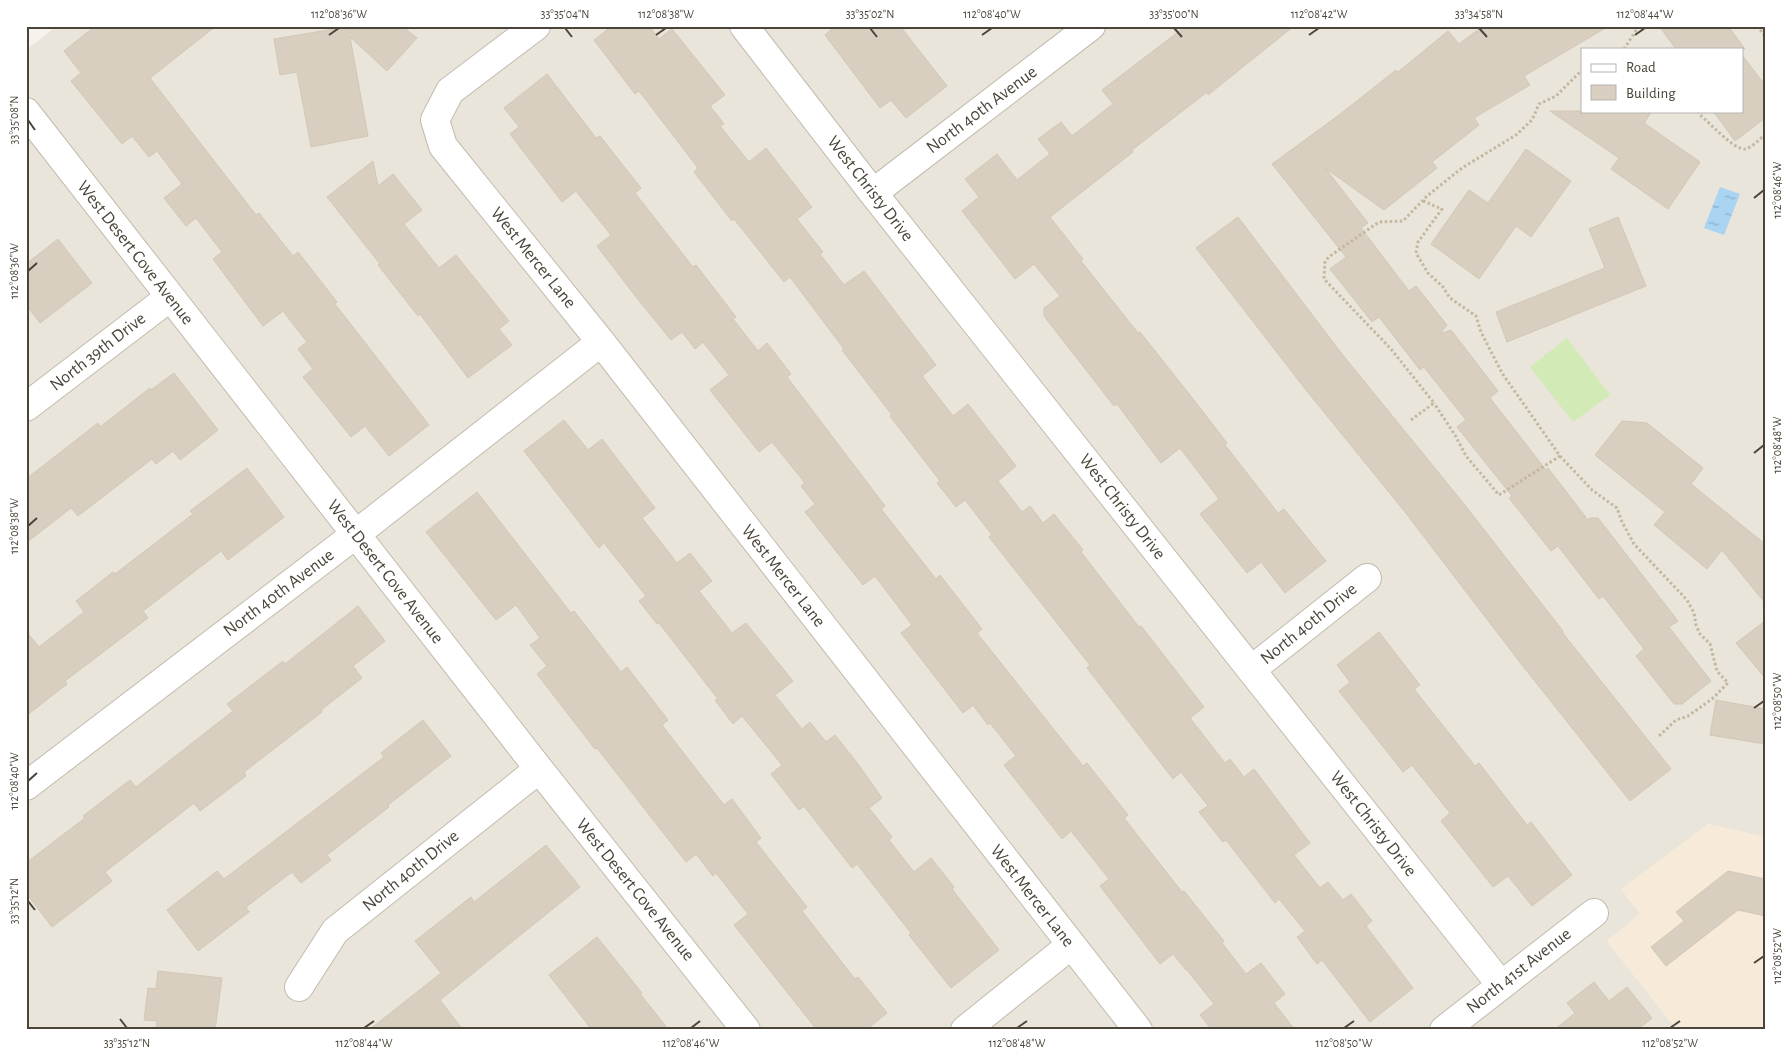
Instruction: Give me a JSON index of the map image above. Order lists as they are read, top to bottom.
{
  "streets": {
    "street": [
      "North 40th Avenue",
      "West Christy Drive",
      "West Desert Cove Avenue",
      "West Mercer Lane",
      "North 39th Drive",
      "North 40th Drive",
      "North 41st Avenue"
    ]
  },
  "crossings": [
    ["North 40th Avenue", "West Christy Drive"],
    ["North 40th Avenue", "West Desert Cove Avenue"],
    ["North 40th Avenue", "West Mercer Lane"],
    ["West Christy Drive", "North 40th Drive"],
    ["West Christy Drive", "North 41st Avenue"],
    ["West Desert Cove Avenue", "North 39th Drive"],
    ["West Desert Cove Avenue", "North 40th Drive"]
  ],
  "legend": ["Road", "Building"],
  "coordinates": [
    "112°08'36\"W",
    "33°35'04\"N",
    "112°08'38\"W",
    "33°35'02\"N",
    "112°08'40\"W",
    "33°35'00\"N",
    "112°08'42\"W",
    "33°34'58\"N",
    "112°08'44\"W",
    "33°35'08\"N",
    "112°08'46\"W",
    "112°08'48\"W",
    "112°08'50\"W",
    "33°35'12\"N",
    "112°08'52\"W"
  ]
}
